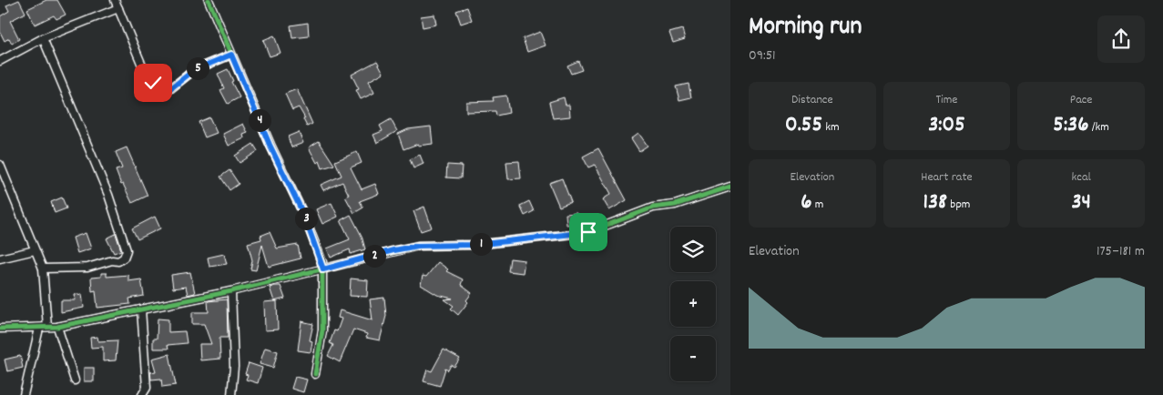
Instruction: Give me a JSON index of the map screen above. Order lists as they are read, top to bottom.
{
  "page": {
    "heading": ["Morning run", "09:51"],
    "pins": [
      "5",
      "4",
      "3",
      "1",
      "2"
    ],
    "stats": [
      ["Distance", "0.55 km"],
      ["Time", "3:05"],
      ["Pace", "5:36 /km"],
      ["Elevation", "6 m"],
      ["Heart rate", "138 bpm"],
      ["kcal", "34"]
    ],
    "map_buttons": ["+", "−"],
    "chart": ["Elevation", "175–181 m"]
  }
}
